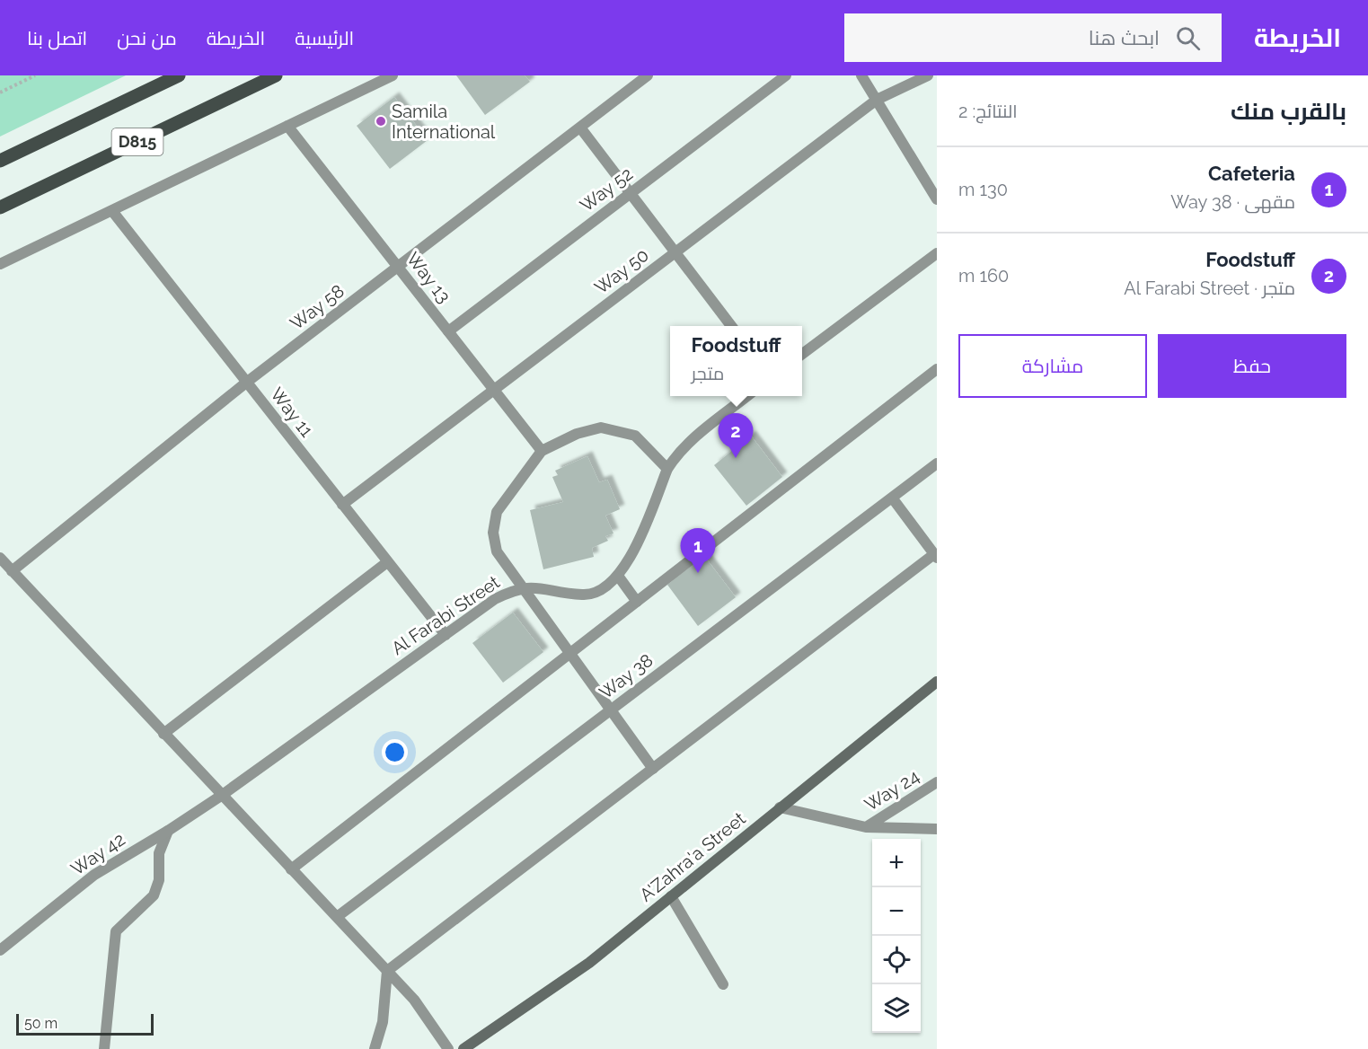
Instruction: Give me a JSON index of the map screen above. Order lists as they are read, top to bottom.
{
  "streets": {
    "main road": ["D815"],
    "street": [
      "Way 52",
      "Way 50",
      "Way 13",
      "Way 58",
      "Way 11",
      "Al Farabi Street",
      "Way 38",
      "Way 24",
      "Way 42",
      "A'Zahra'a Street"
    ]
  },
  "crossings": [
    ["Way 52", "Way 13"],
    ["Way 50", "Way 13"],
    ["Way 50", "Way 11"],
    ["Way 13", "Way 58"],
    ["Way 13", "Al Farabi Street"],
    ["Way 58", "Way 11"],
    ["Way 11", "Al Farabi Street"],
    ["Al Farabi Street", "Way 42"]
  ],
  "places": ["Samila International"],
  "scale_bar": "50 m",
  "page": {
    "header": "الخريطة",
    "search": "ابحث هنا",
    "nav": [
      "الرئيسية",
      "الخريطة",
      "من نحن",
      "اتصل بنا"
    ],
    "heading": ["بالقرب منك", "النتائج: 2"],
    "list": [
      {
        "mark": "1",
        "name": "Cafeteria",
        "note": "مقهى · Way 38",
        "value": "130 m"
      },
      {
        "mark": "2",
        "name": "Foodstuff",
        "note": "متجر · Al Farabi Street",
        "value": "160 m"
      }
    ],
    "buttons": ["حفظ", "مشاركة"],
    "popup": ["Foodstuff", "متجر"],
    "pins": ["2", "1"],
    "map_buttons": ["+", "−"],
    "scale": "50 m"
  }
}
